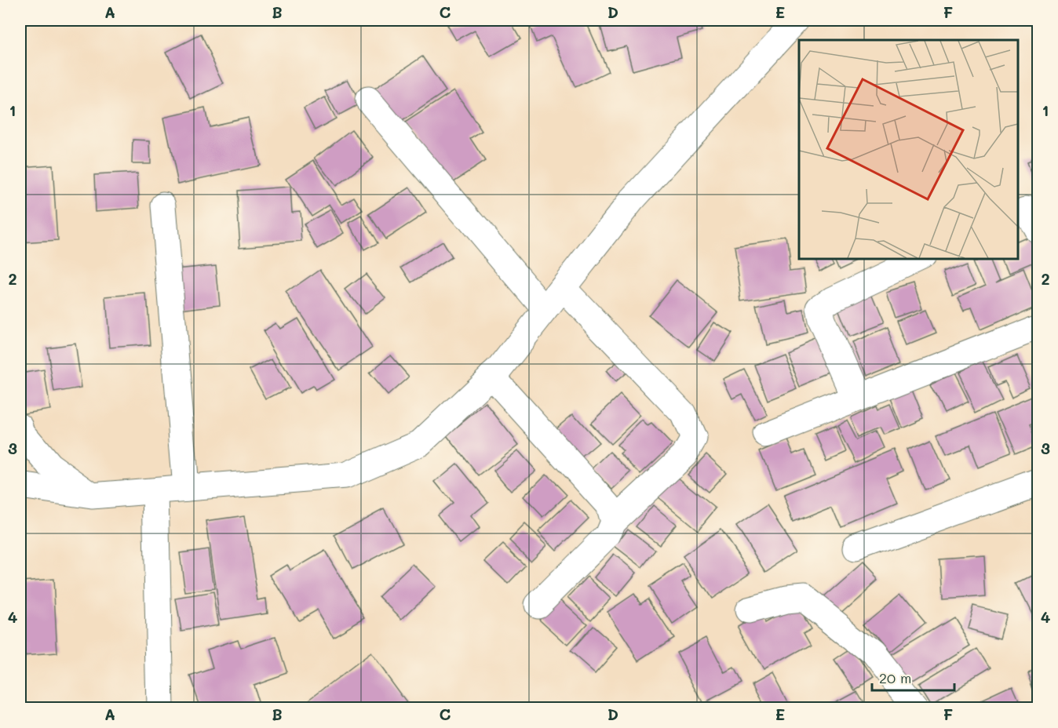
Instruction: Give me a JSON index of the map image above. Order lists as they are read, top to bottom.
{
  "scale_bar": "20 m",
  "grid": {
    "columns": [
      "A",
      "B",
      "C",
      "D",
      "E",
      "F"
    ],
    "rows": [
      "1",
      "2",
      "3",
      "4"
    ]
  }
}
